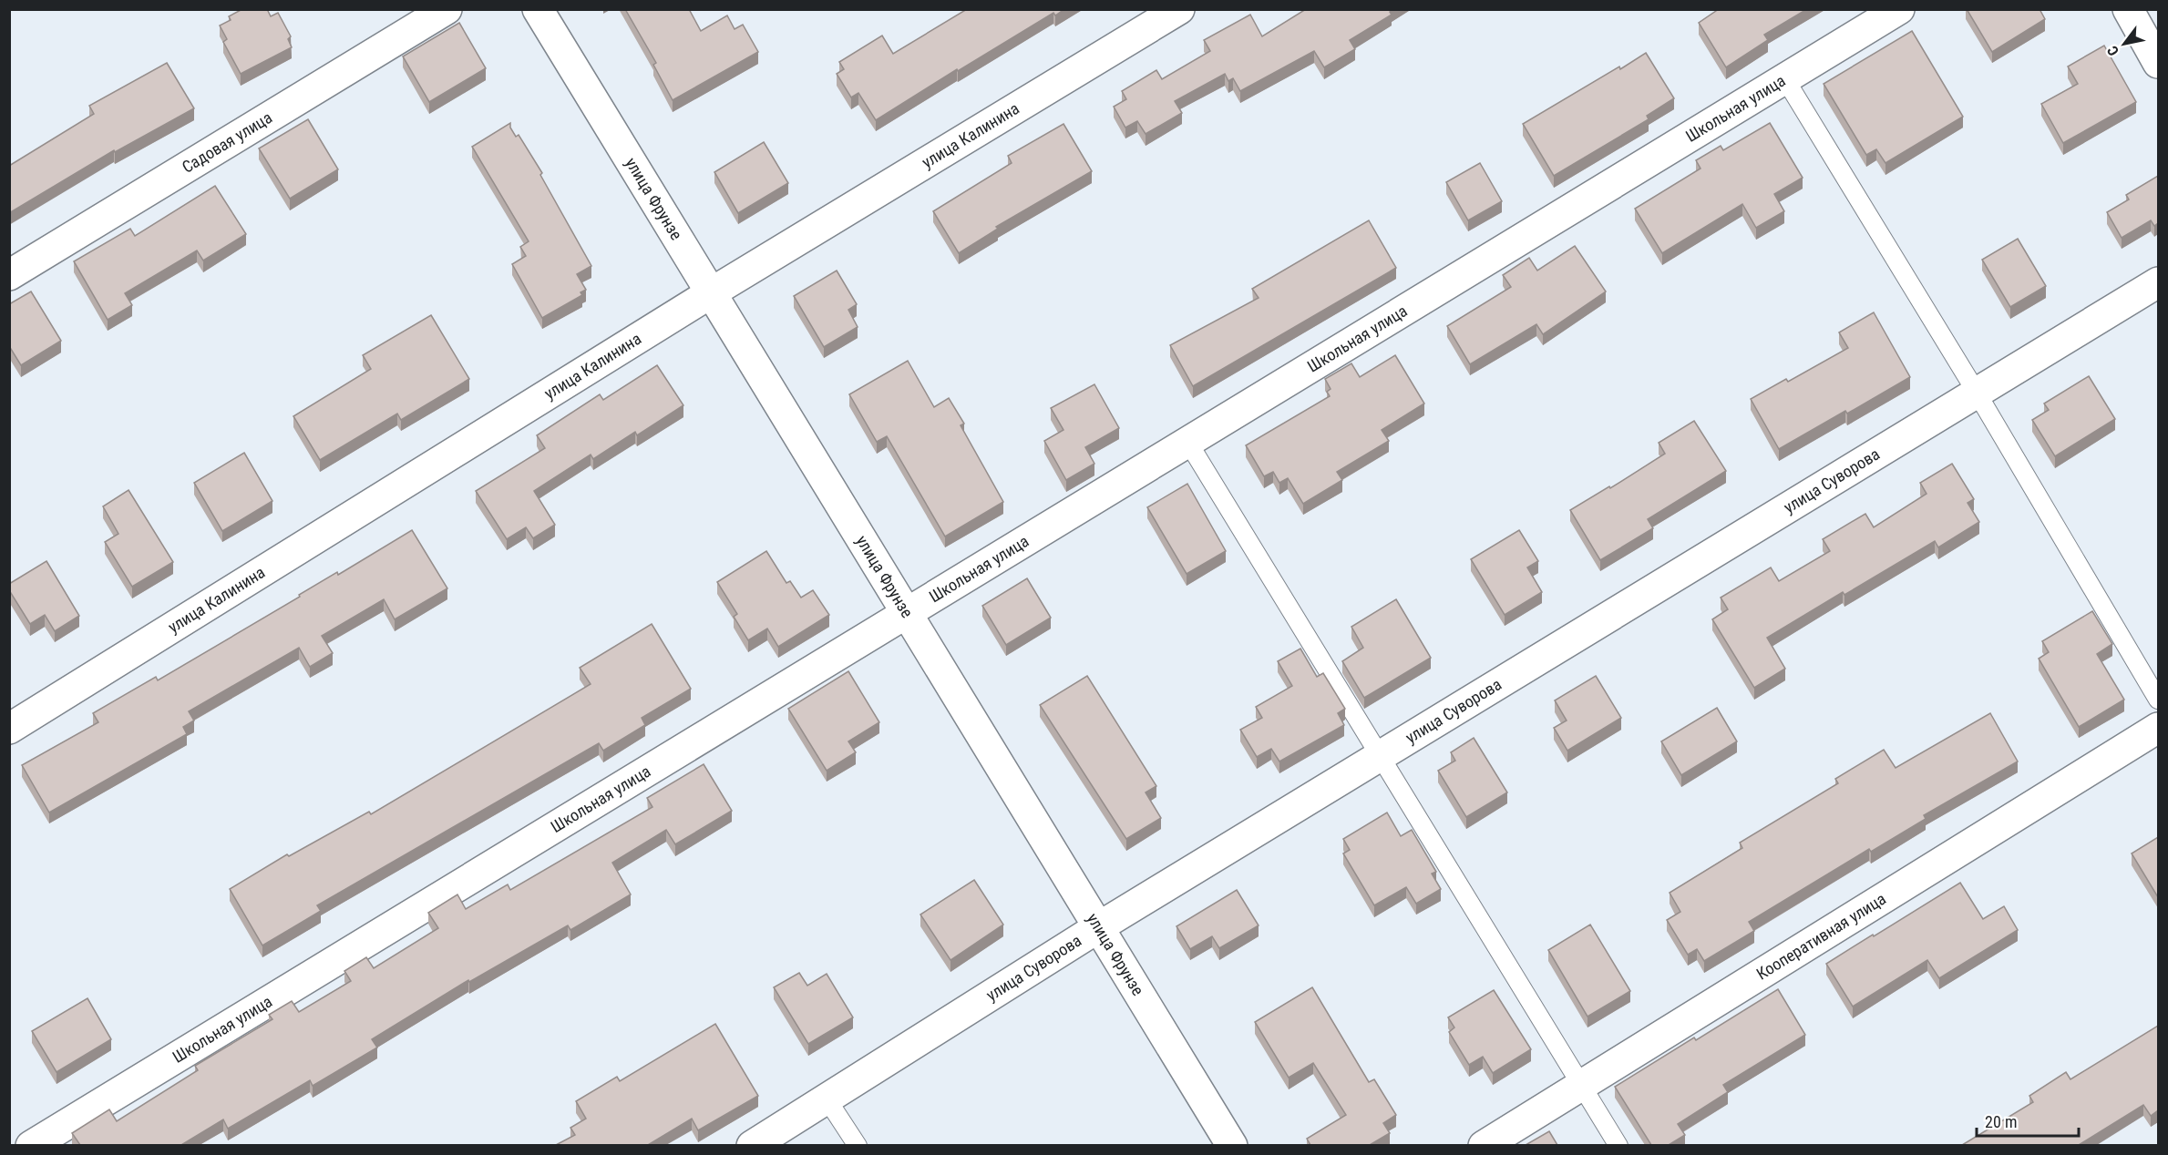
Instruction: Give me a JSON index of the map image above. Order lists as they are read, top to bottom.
{
  "streets": {
    "street": [
      "Школьная улица",
      "улица Калинина",
      "Садовая улица",
      "улица Фрунзе",
      "улица Суворова",
      "Кооперативная улица"
    ]
  },
  "crossings": [
    ["Школьная улица", "улица Фрунзе"],
    ["улица Калинина", "улица Фрунзе"],
    ["улица Фрунзе", "улица Суворова"]
  ],
  "scale_bar": "20 m",
  "north": "bottom left"
}
